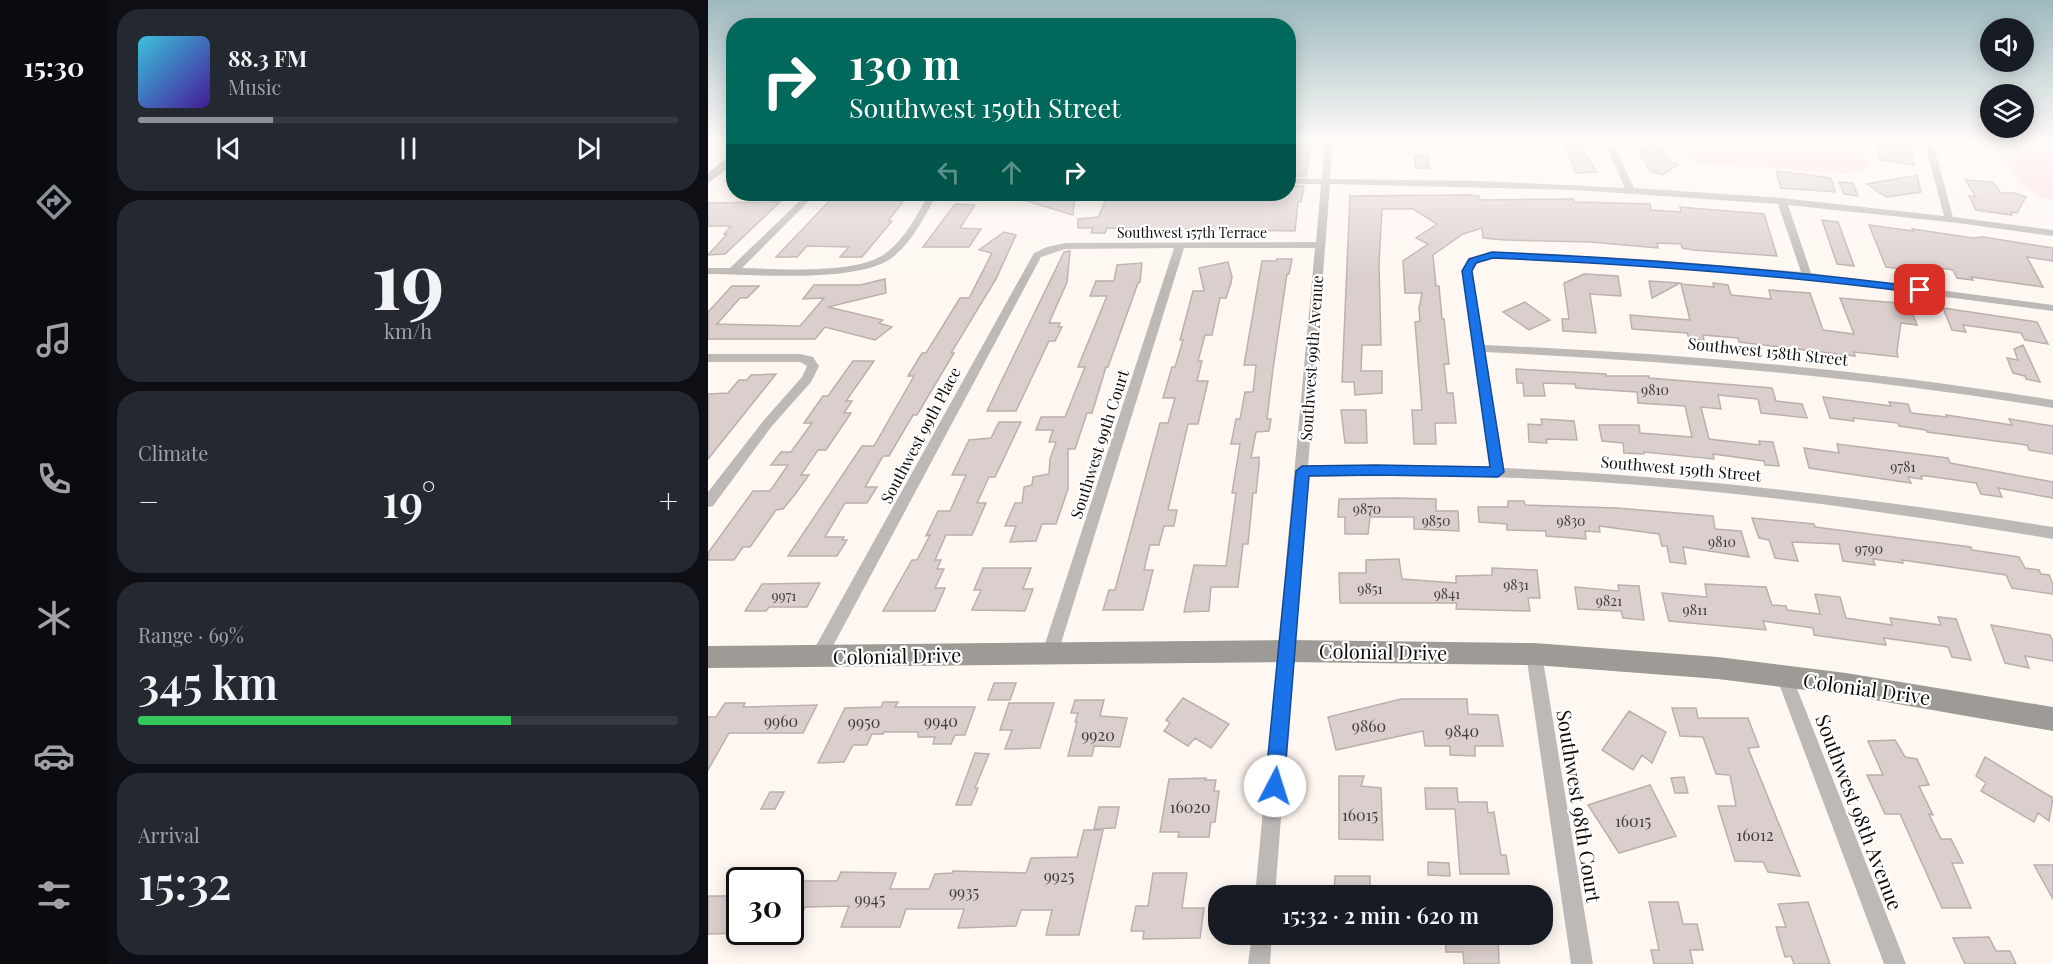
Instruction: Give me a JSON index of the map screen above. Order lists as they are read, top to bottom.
{
  "streets": {
    "street": [
      "Southwest 157th Terrace",
      "Southwest 158th Street",
      "Southwest 99th Avenue",
      "Southwest 99th Place",
      "Southwest 99th Court",
      "Southwest 159th Street",
      "Colonial Drive",
      "Southwest 98th Court",
      "Southwest 98th Avenue"
    ]
  },
  "crossings": [
    ["Southwest 157th Terrace", "Southwest 99th Avenue"],
    ["Southwest 157th Terrace", "Southwest 99th Place"],
    ["Southwest 157th Terrace", "Southwest 99th Court"],
    ["Southwest 99th Avenue", "Southwest 159th Street"],
    ["Southwest 99th Avenue", "Colonial Drive"],
    ["Southwest 99th Place", "Colonial Drive"],
    ["Southwest 99th Court", "Colonial Drive"],
    ["Colonial Drive", "Southwest 98th Court"],
    ["Colonial Drive", "Southwest 98th Avenue"]
  ],
  "house_numbers": [
    "9810",
    "9781",
    "9870",
    "9850",
    "9830",
    "9810",
    "9790",
    "9831",
    "9851",
    "9841",
    "9971",
    "9821",
    "9811",
    "9960",
    "9940",
    "9950",
    "9860",
    "9840",
    "9920",
    "16020",
    "16015",
    "16015",
    "16012",
    "9925",
    "9935",
    "9945"
  ],
  "page": {
    "tabs": "15:30",
    "turn": ["130 m", "Southwest 159th Street"],
    "song": ["88.3 FM", "Music"],
    "tile": [
      ["19", "km/h"],
      "Climate",
      ["Range · 69%", "345 km"],
      ["Arrival", "15:32"]
    ],
    "heat": ["−", "19°", "+"],
    "limit": "30",
    "trip": "15:32 · 2 min · 620 m"
  }
}
